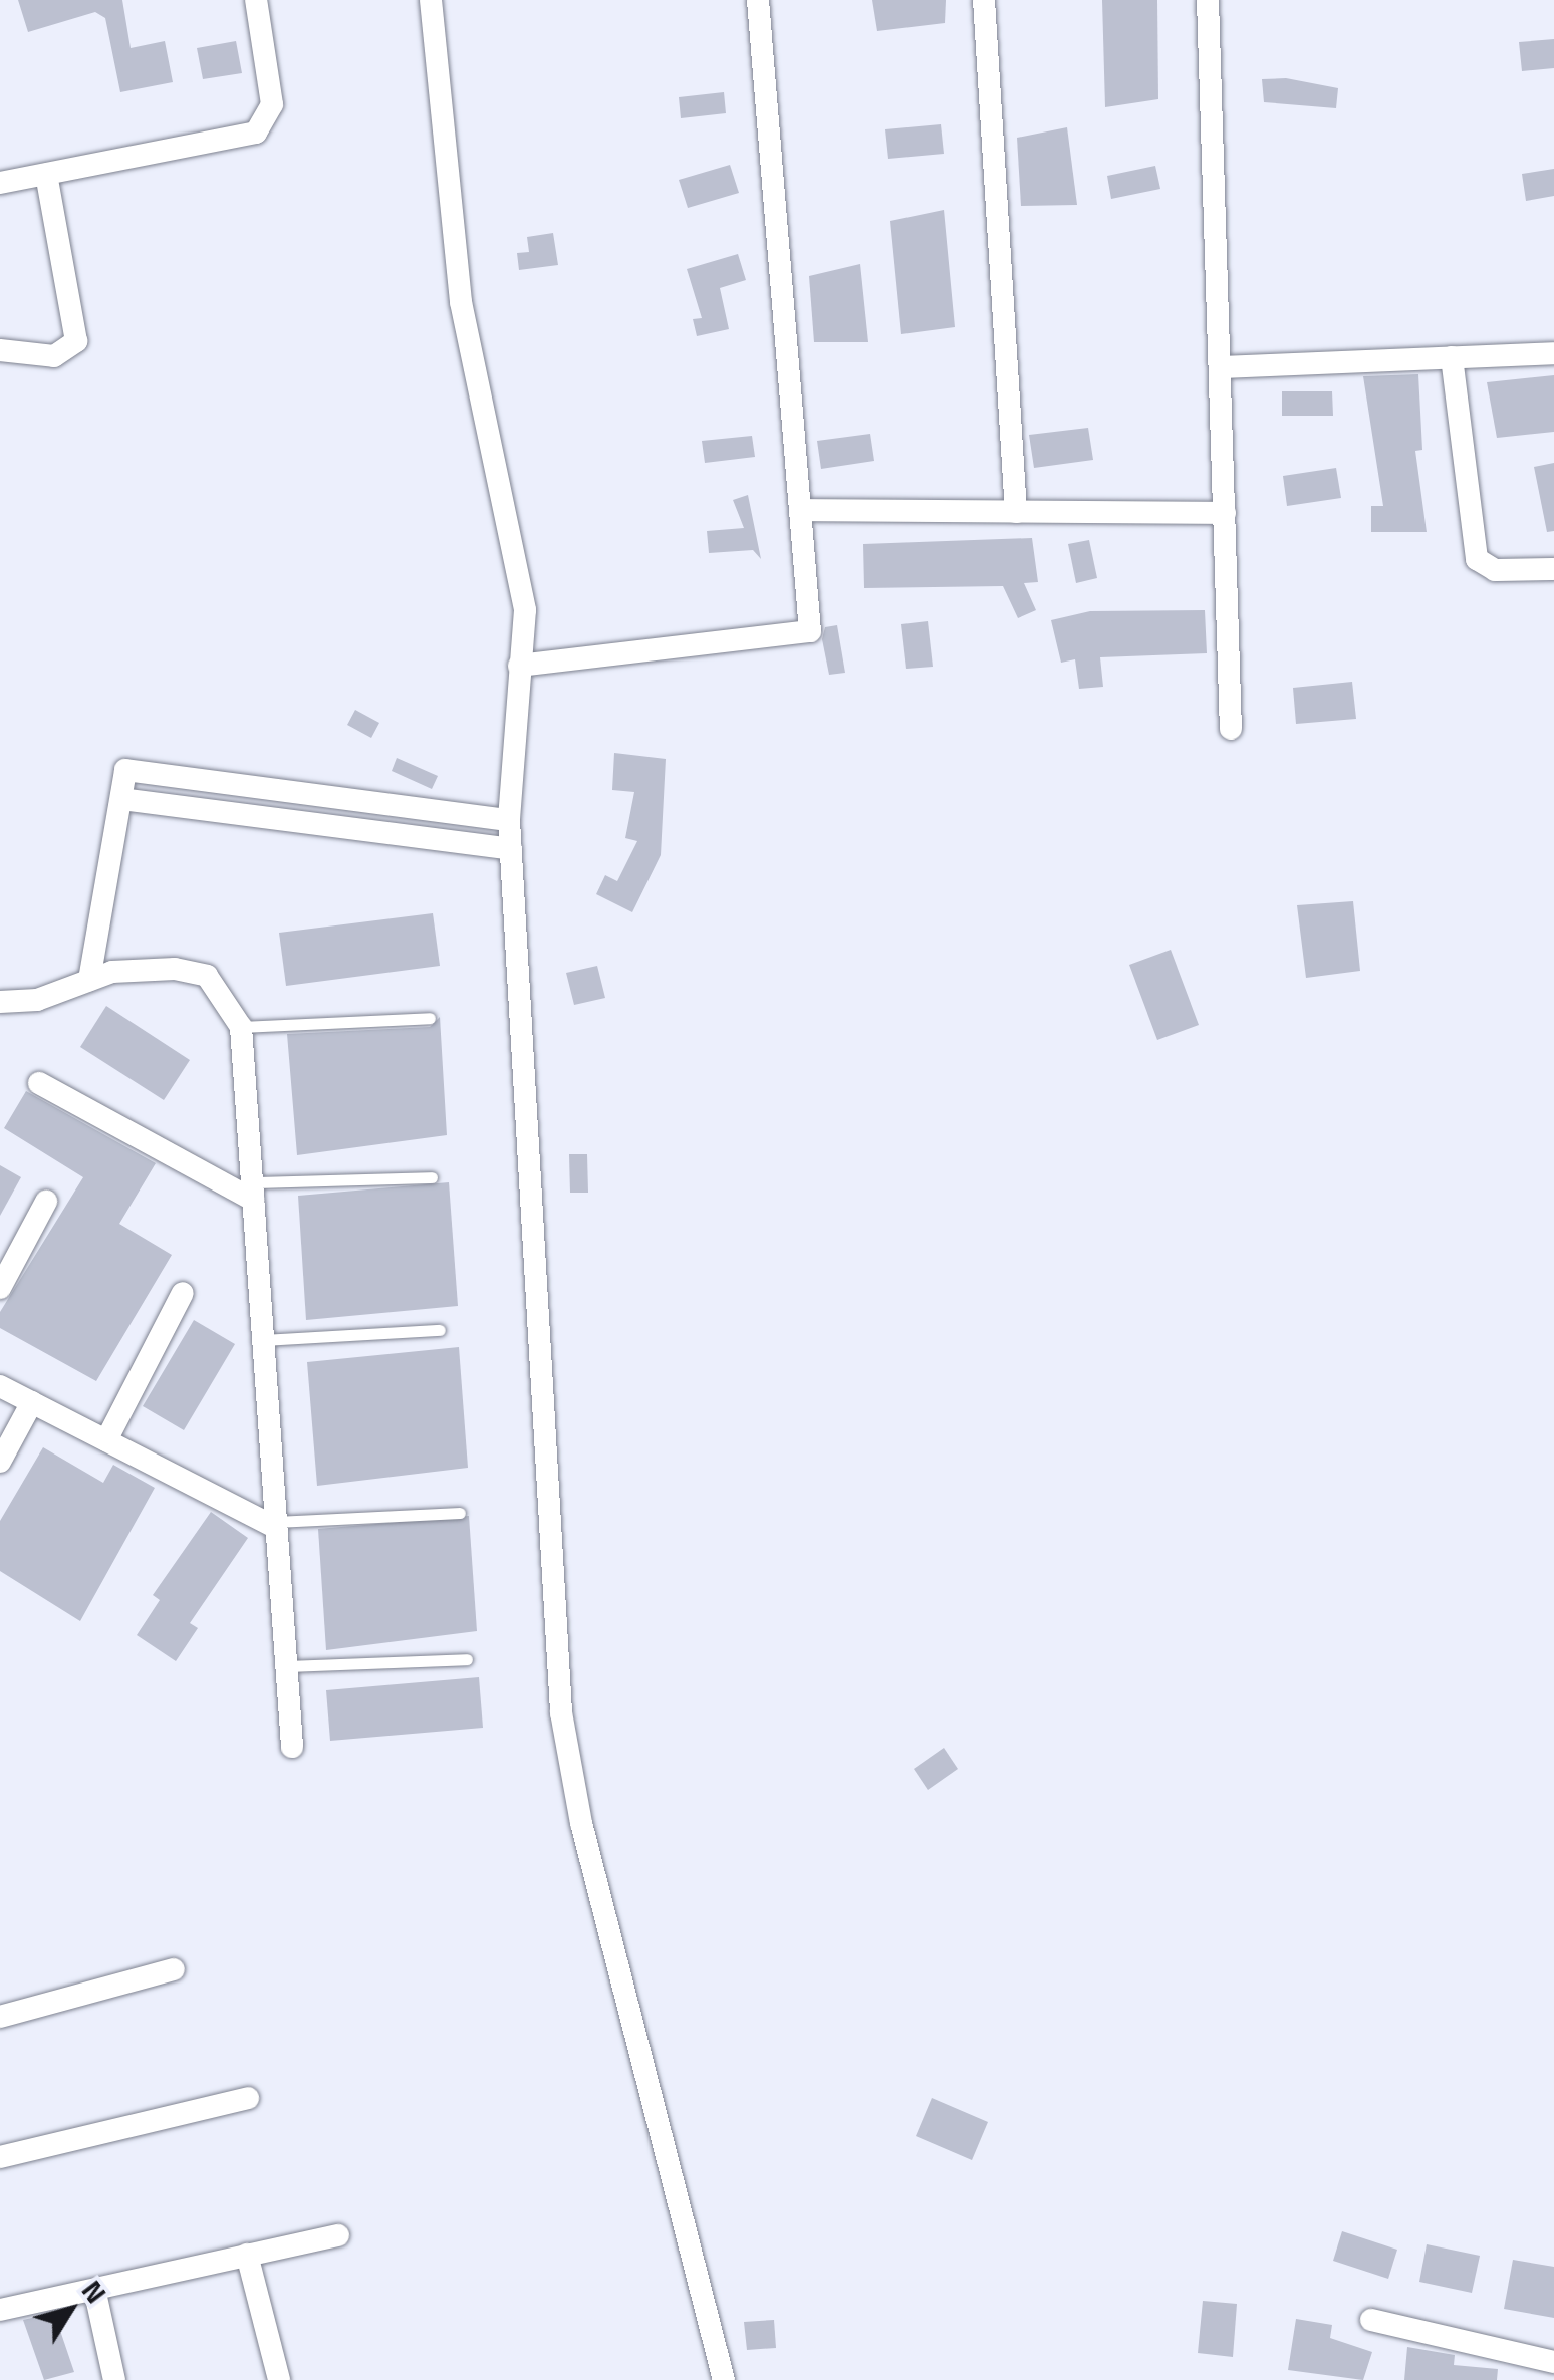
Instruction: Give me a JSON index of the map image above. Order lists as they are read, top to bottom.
{
  "north": "top right"
}
